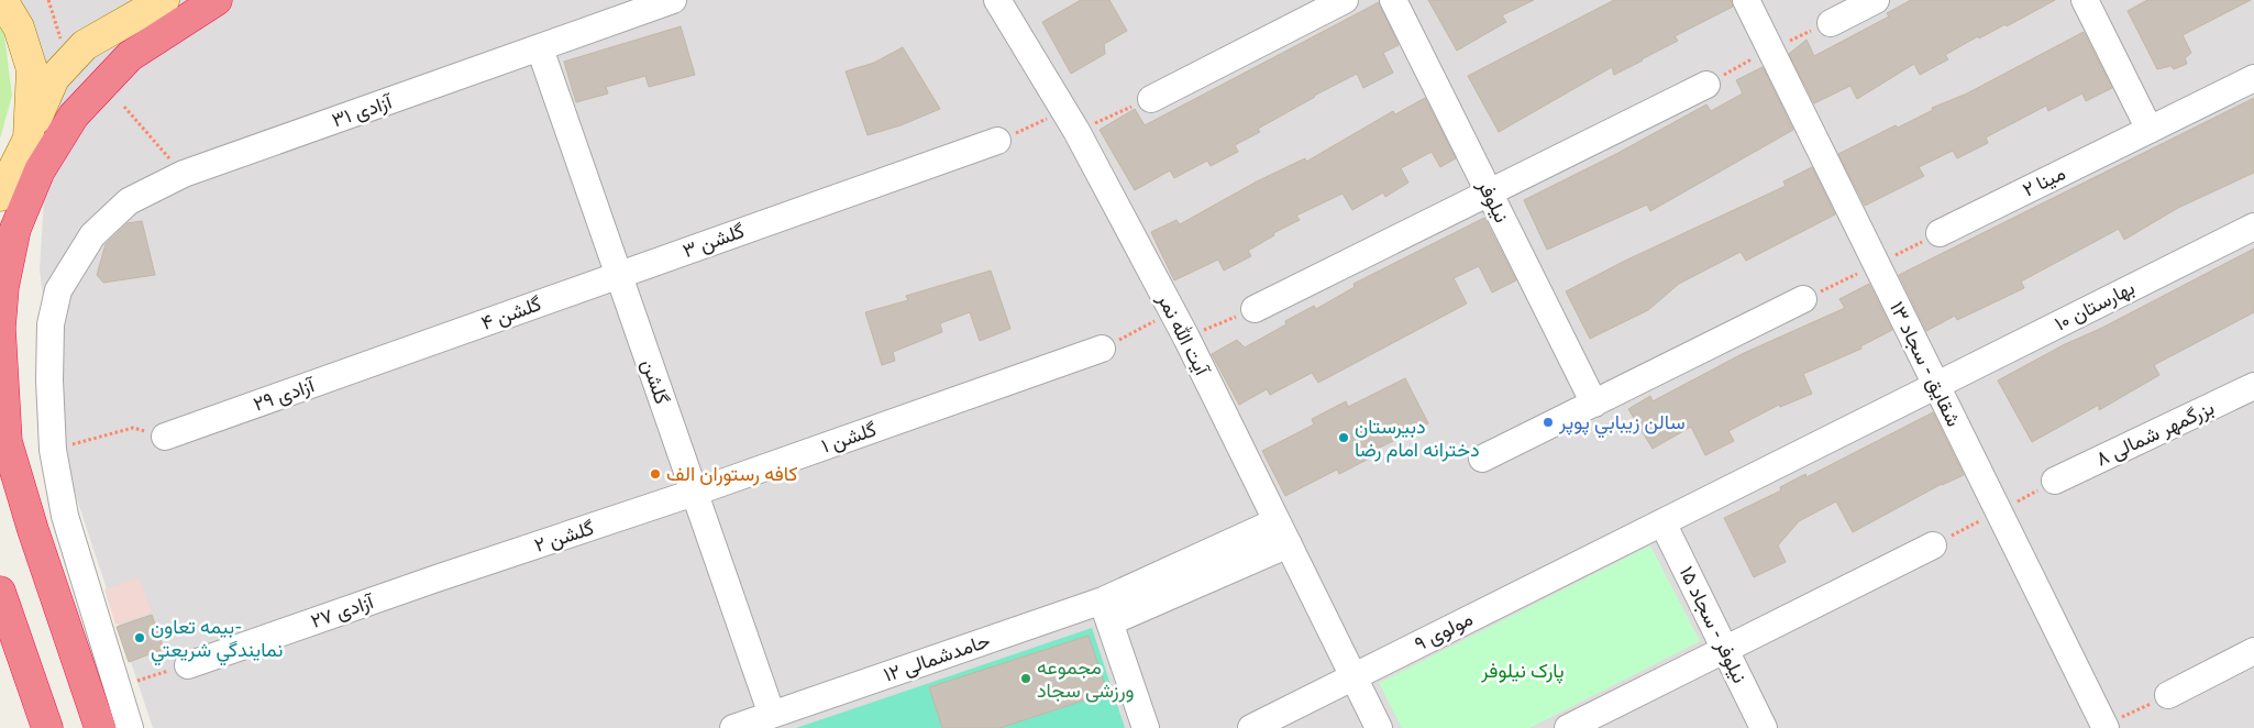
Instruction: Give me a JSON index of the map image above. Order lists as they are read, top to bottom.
{
  "streets": {
    "street": [
      "آزادی ۳۱",
      "مینا ۲",
      "نیلوفر",
      "گلشن ۳",
      "بهارستان ۱۰",
      "گلشن ۴",
      "آیت الله نمر",
      "شقایق - سجاد ۱۳",
      "گلشن",
      "آزادی ۲۹",
      "بزرگمهر شمالی ۸",
      "گلشن ۱",
      "گلشن ۲",
      "۲۷ آزادی",
      "نیلوفر - سجاد ۱۵",
      "مولوی ۹",
      "حامدشمالی ۱۲"
    ]
  },
  "crossings": [
    ["آزادی ۳۱", "گلشن"],
    ["گلشن ۳", "گلشن ۴"],
    ["گلشن ۳", "گلشن"],
    ["بهارستان ۱۰", "شقایق - سجاد ۱۳"],
    ["بهارستان ۱۰", "مولوی ۹"],
    ["گلشن ۴", "گلشن"],
    ["گلشن ۴", "آزادی ۲۹"],
    ["آیت الله نمر", "مولوی ۹"],
    ["گلشن", "گلشن ۱"],
    ["گلشن", "گلشن ۲"],
    ["گلشن", "حامدشمالی ۱۲"],
    ["گلشن ۱", "گلشن ۲"],
    ["گلشن ۲", "۲۷ آزادی"],
    ["نیلوفر - سجاد ۱۵", "مولوی ۹"]
  ],
  "parks": ["پارک نیلوفر"],
  "places": [
    "سالن زيبابي پوپر",
    "دبیرستان دخترانه امام رضا",
    "کافه رستوران الف",
    "بيمه تعاون- نمايندگي شريعتي",
    "مجموعه ورزشی سجاد"
  ]
}
